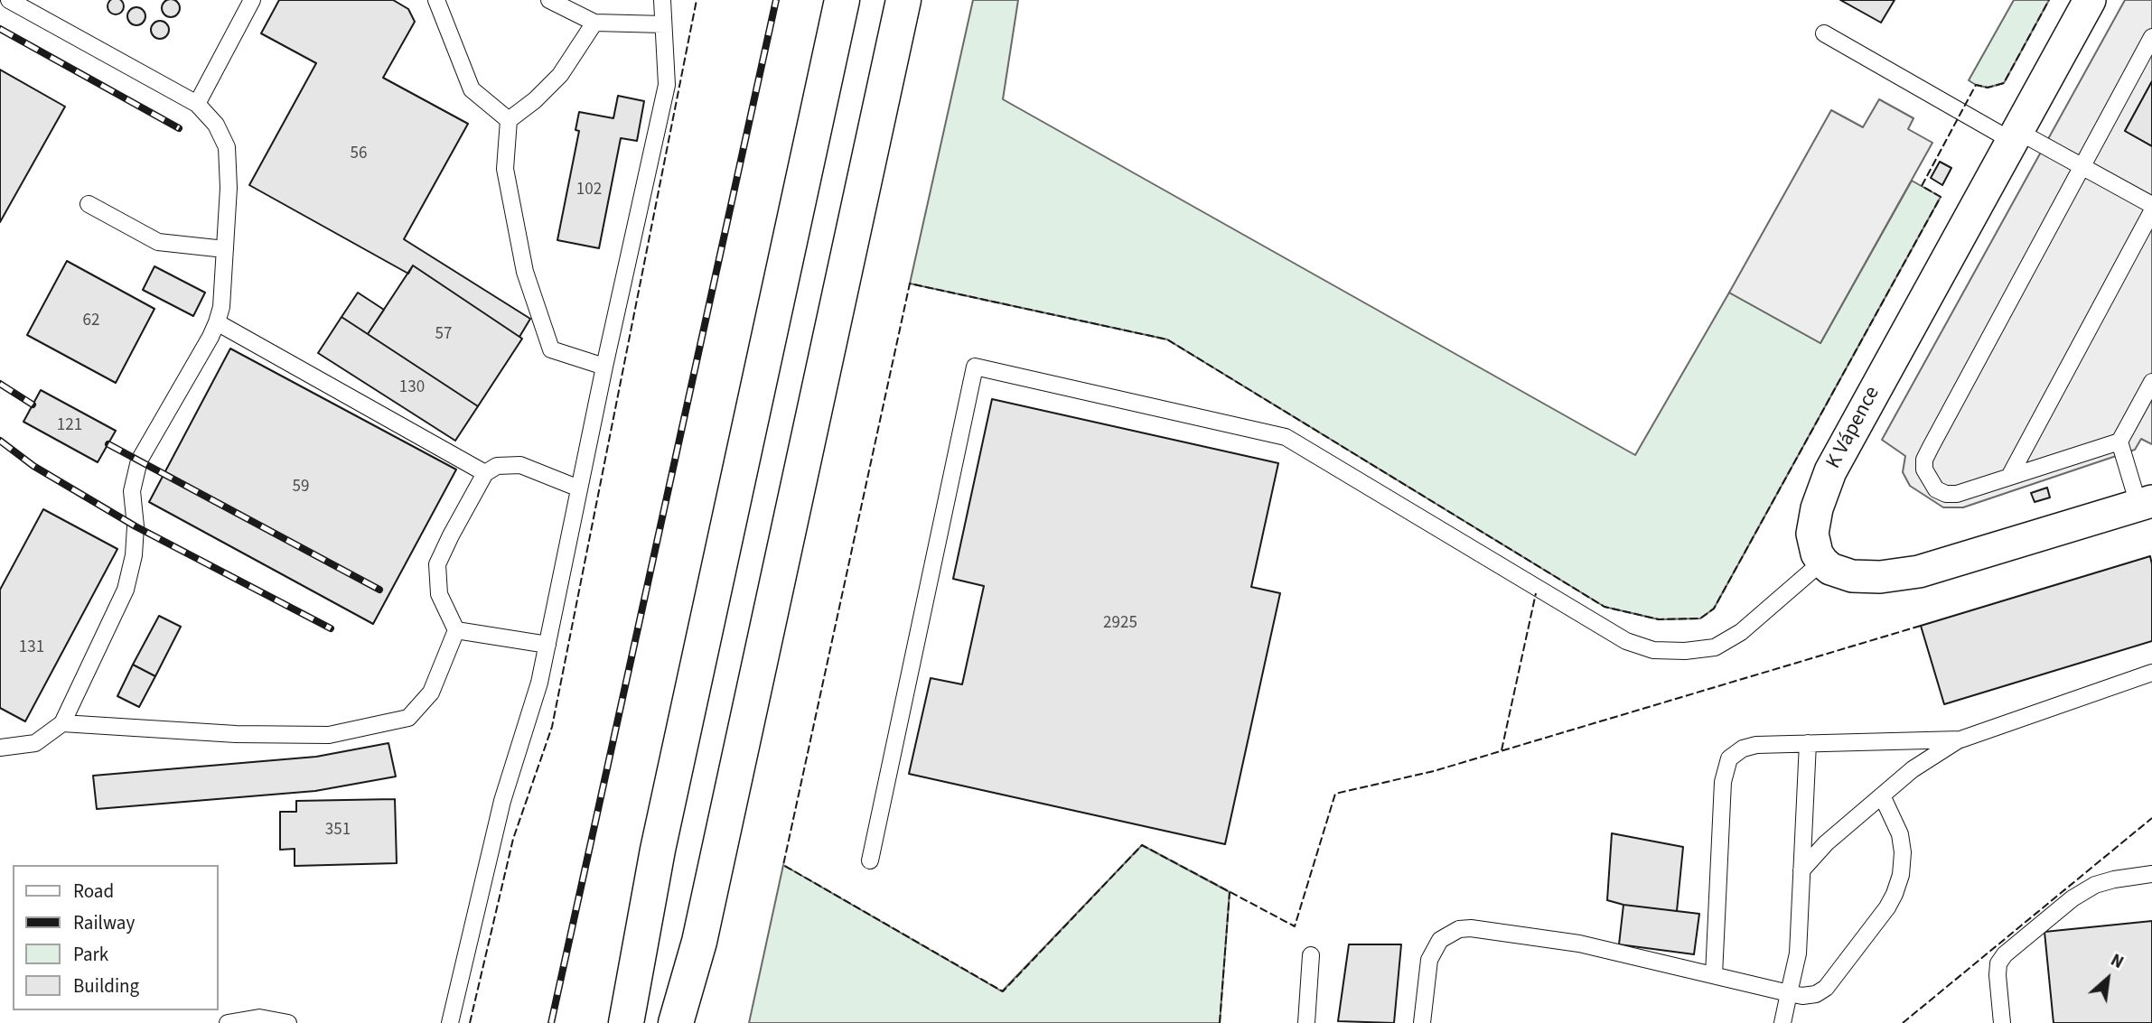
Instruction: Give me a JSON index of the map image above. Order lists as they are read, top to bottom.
{
  "streets": {
    "street": ["K Vápence"]
  },
  "house_numbers": [
    "56",
    "102",
    "62",
    "57",
    "130",
    "121",
    "59",
    "2925",
    "131",
    "351"
  ],
  "legend": [
    "Road",
    "Railway",
    "Park",
    "Building"
  ],
  "north": "top right"
}
